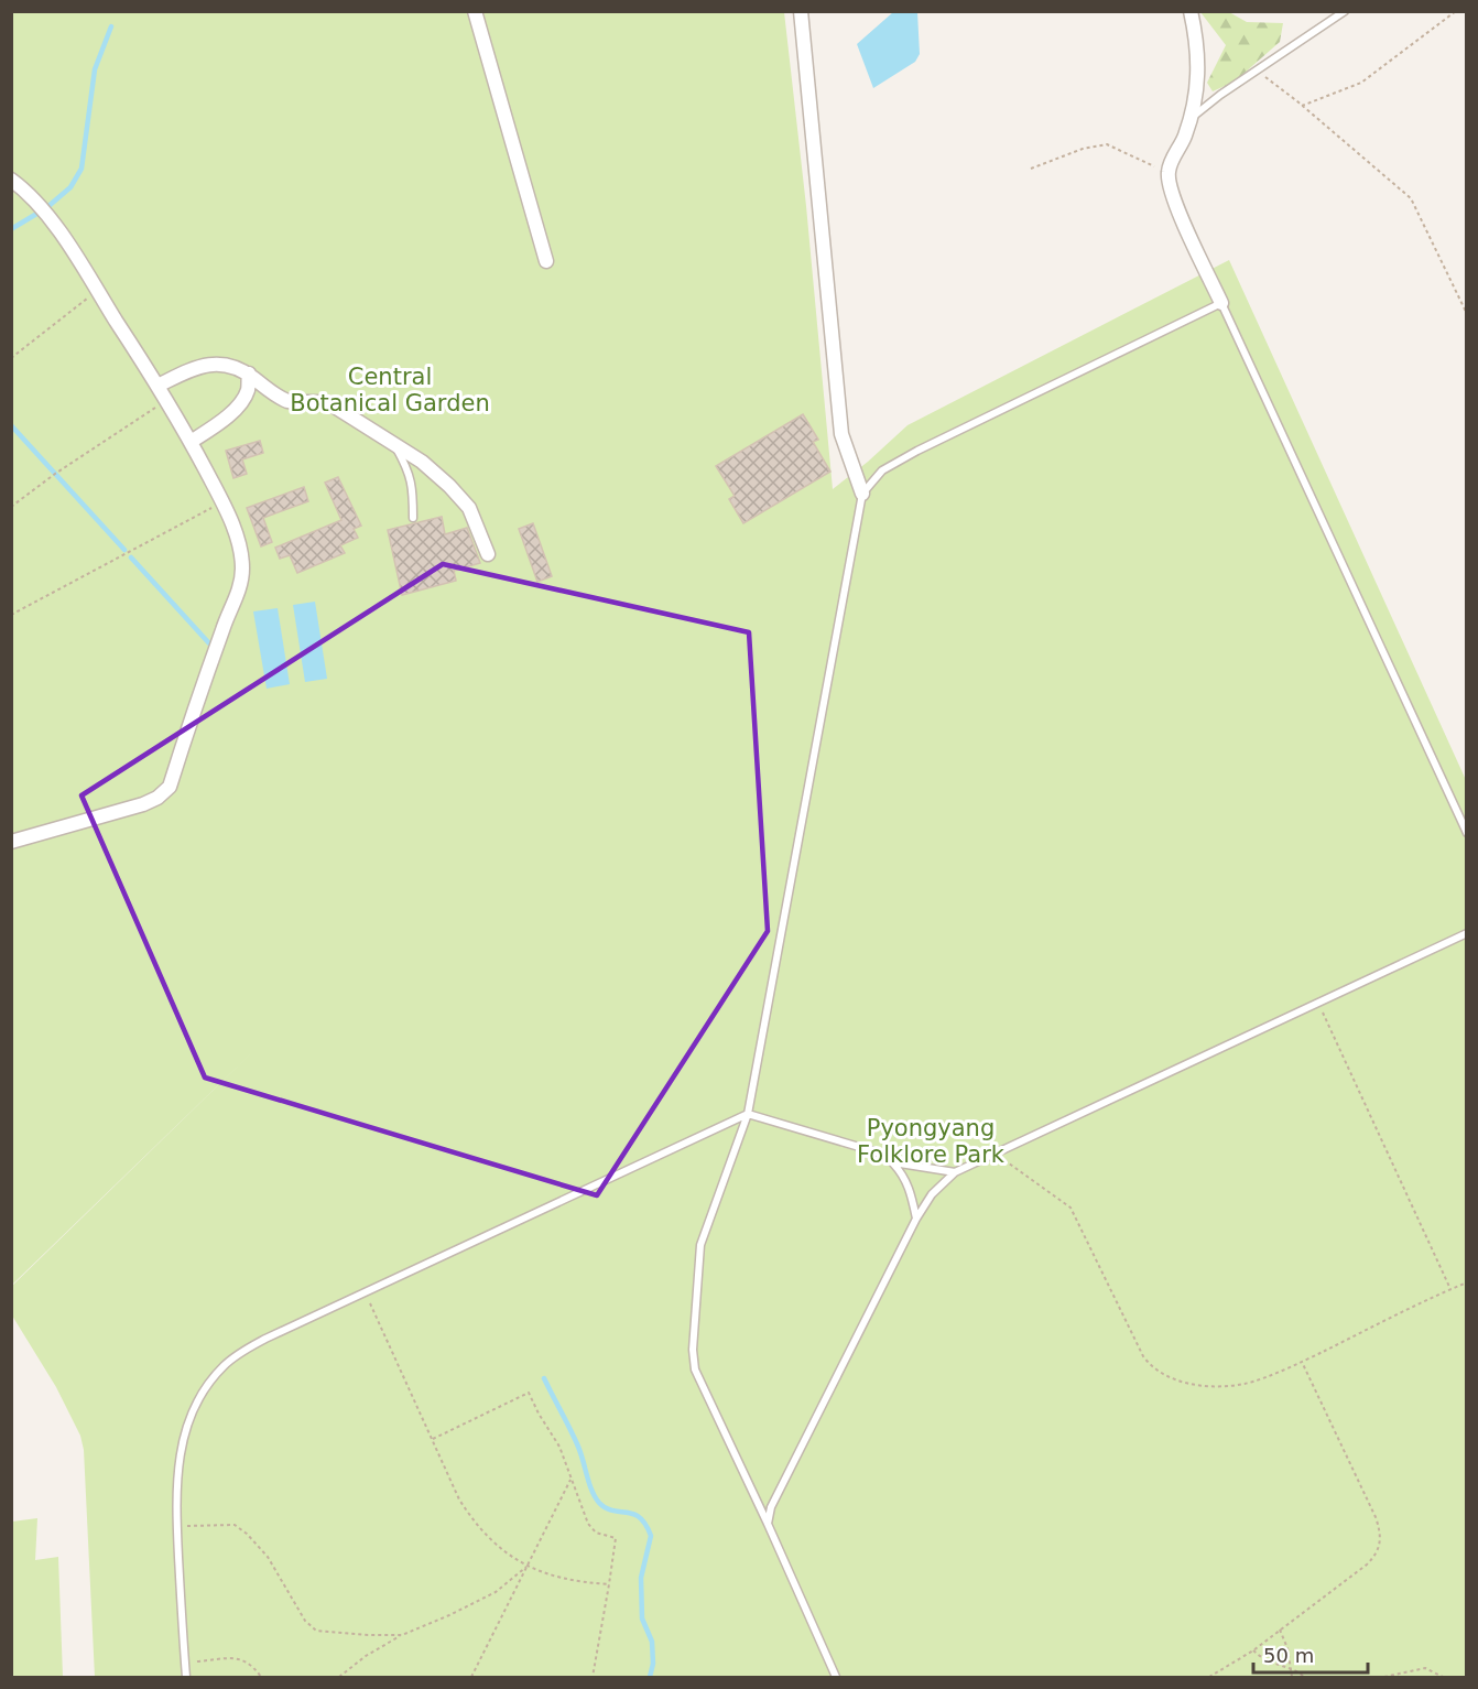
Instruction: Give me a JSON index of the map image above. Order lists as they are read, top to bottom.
{
  "parks": ["Central Botanical Garden", "Pyongyang Folklore Park"],
  "scale_bar": "50 m"
}
